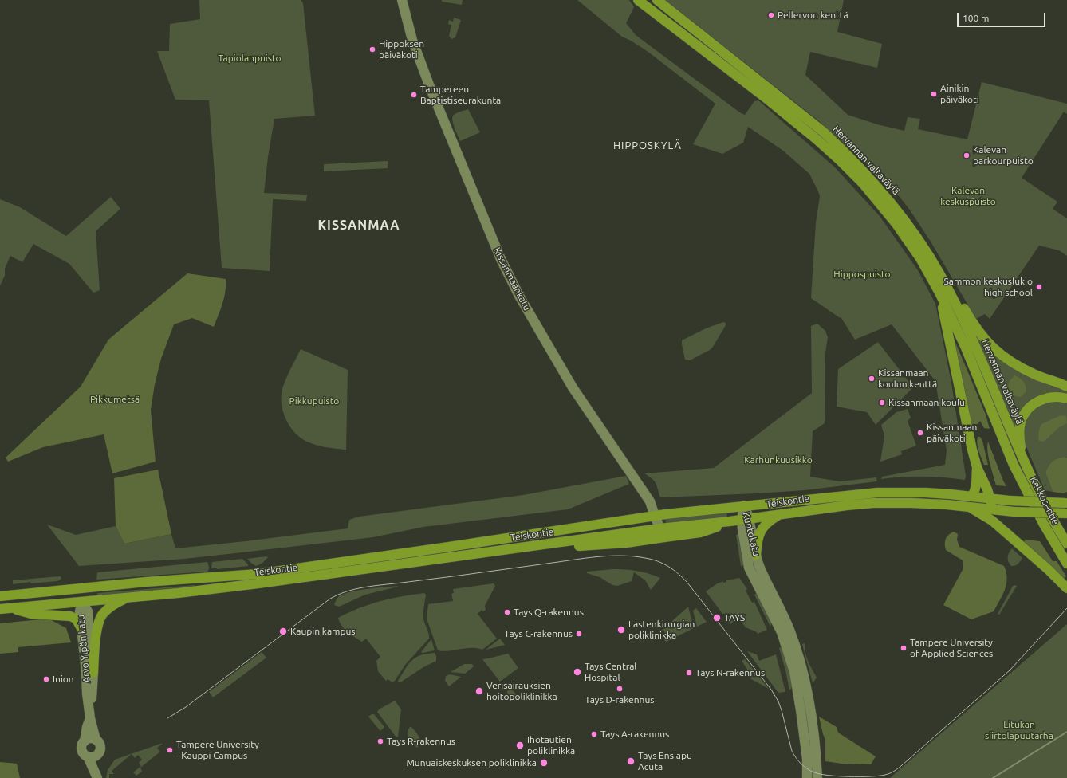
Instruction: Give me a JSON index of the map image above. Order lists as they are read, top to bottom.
{
  "streets": {
    "highway": ["Hervannan valtaväylä", "Kekkosentie", "Teiskontie"],
    "street": ["Kissanmaankatu", "Kuntokatu", "Arvo Ylpön katu"]
  },
  "crossings": [
    ["Hervannan valtaväylä", "Kekkosentie"],
    ["Kissanmaankatu", "Teiskontie"],
    ["Teiskontie", "Kuntokatu"],
    ["Teiskontie", "Arvo Ylpön katu"]
  ],
  "districts": ["HIPPOSKYLÄ", "KISSANMAA"],
  "parks": [
    "Tapiolanpuisto",
    "Kalevan keskuspuisto",
    "Hippospuisto",
    "Pikkumetsä",
    "Pikkupuisto",
    "Karhunkuusikko",
    "Litukan siirtolapuutarha"
  ],
  "places": [
    "Pellervon kenttä",
    "Hippoksen päiväkoti",
    "Ainikin päiväkoti",
    "Tampereen Baptistiseurakunta",
    "Kalevan parkourpuisto",
    "Sammon keskuslukio high school",
    "Kissanmaan koulun kenttä",
    "Kissanmaan koulu",
    "Kissanmaan päiväkoti",
    "Tays Q-rakennus",
    "TAYS",
    "Lastenkirurgian poliklinikka",
    "Kaupin kampus",
    "Tays C-rakennus",
    "Tampere University of Applied Sciences",
    "Tays Central Hospital",
    "Tays N-rakennus",
    "Inion",
    "Tays D-rakennus",
    "Verisairauksien hoitopoliklinikka",
    "Tays A-rakennus",
    "Tays R-rakennus",
    "Ihotautien poliklinikka",
    "Tampere University - Kauppi Campus",
    "Tays Ensiapu Acuta",
    "Munuaiskeskuksen poliklinikka"
  ],
  "scale_bar": "100 m"
}
